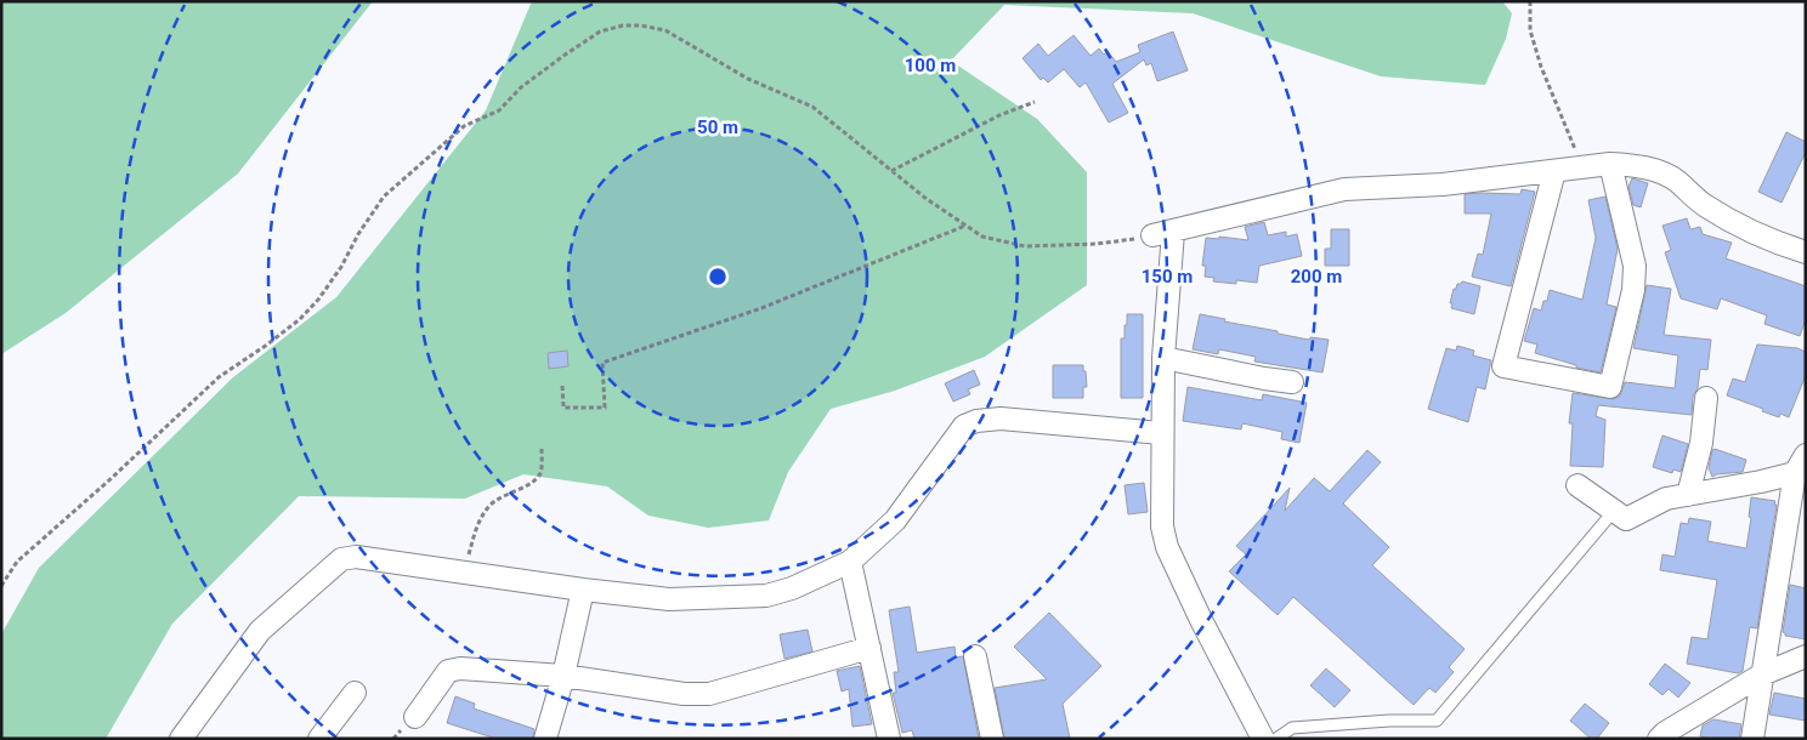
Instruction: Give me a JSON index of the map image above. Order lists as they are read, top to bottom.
{
  "rings": [
    "100 m",
    "50 m",
    "150 m",
    "200 m"
  ]
}
